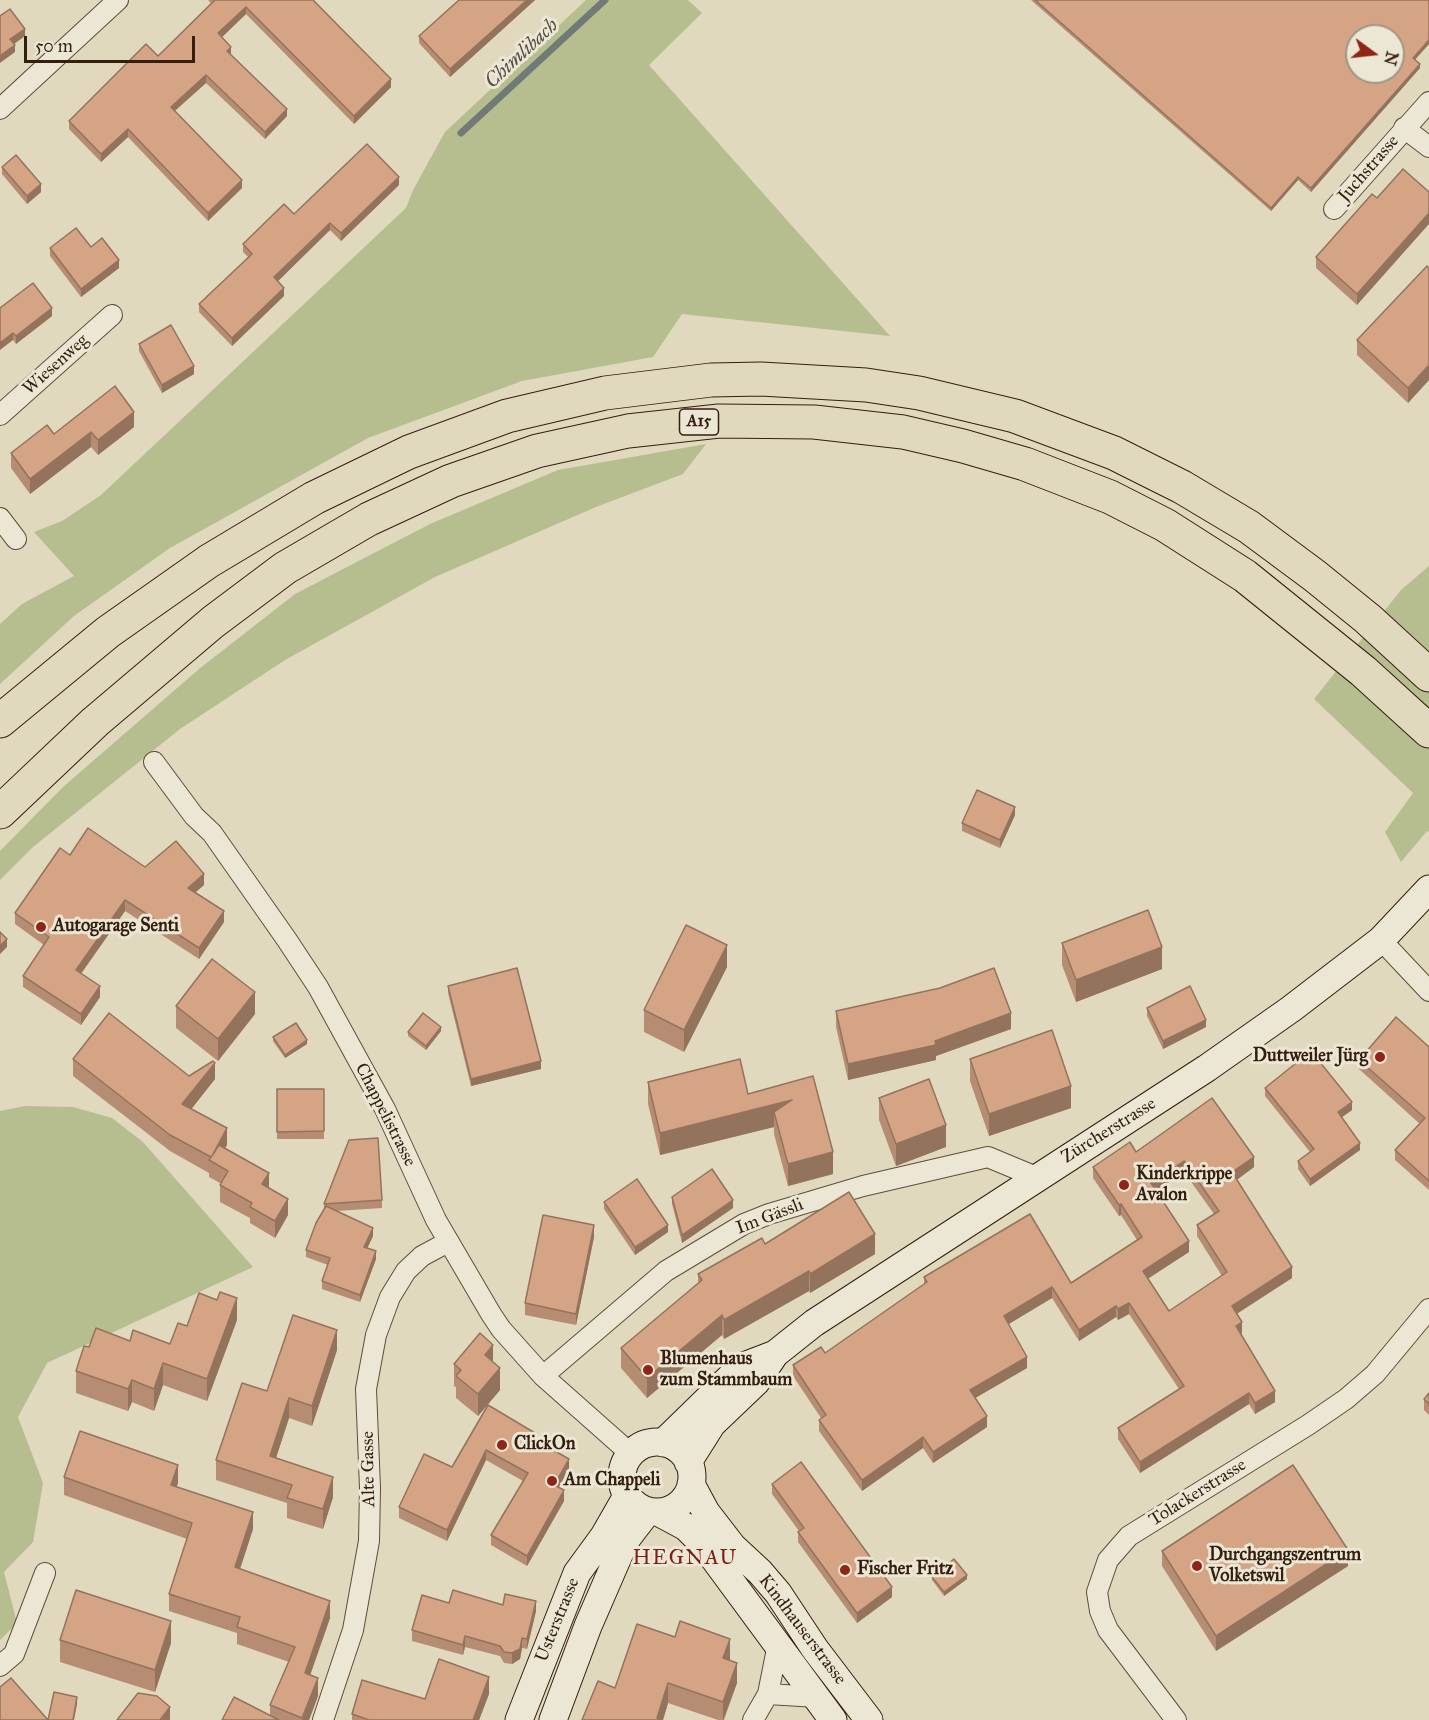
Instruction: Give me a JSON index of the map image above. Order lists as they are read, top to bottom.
{
  "streets": {
    "highway": ["A15"],
    "main road": ["Zürcherstrasse", "Usterstrasse", "Kindhauserstrasse"],
    "street": [
      "Juchstrasse",
      "Wiesenweg",
      "Chappelistrasse",
      "Im Gässli",
      "Alte Gasse",
      "Tolackerstrasse"
    ]
  },
  "crossings": [
    ["Chappelistrasse", "Zürcherstrasse"],
    ["Chappelistrasse", "Im Gässli"],
    ["Chappelistrasse", "Alte Gasse"],
    ["Chappelistrasse", "Usterstrasse"],
    ["Chappelistrasse", "Kindhauserstrasse"],
    ["Zürcherstrasse", "Im Gässli"],
    ["Zürcherstrasse", "Usterstrasse"],
    ["Zürcherstrasse", "Kindhauserstrasse"],
    ["Usterstrasse", "Kindhauserstrasse"]
  ],
  "districts": ["HEGNAU"],
  "water": ["Chimlibach"],
  "places": [
    "Autogarage Senti",
    "Duttweiler Jürg",
    "Kinderkrippe Avalon",
    "Blumenhaus zum Stammbaum",
    "ClickOn",
    "Am Chappeli",
    "Durchgangszentrum Volketswil",
    "Fischer Fritz"
  ],
  "scale_bar": "50 m",
  "north": "right"
}
